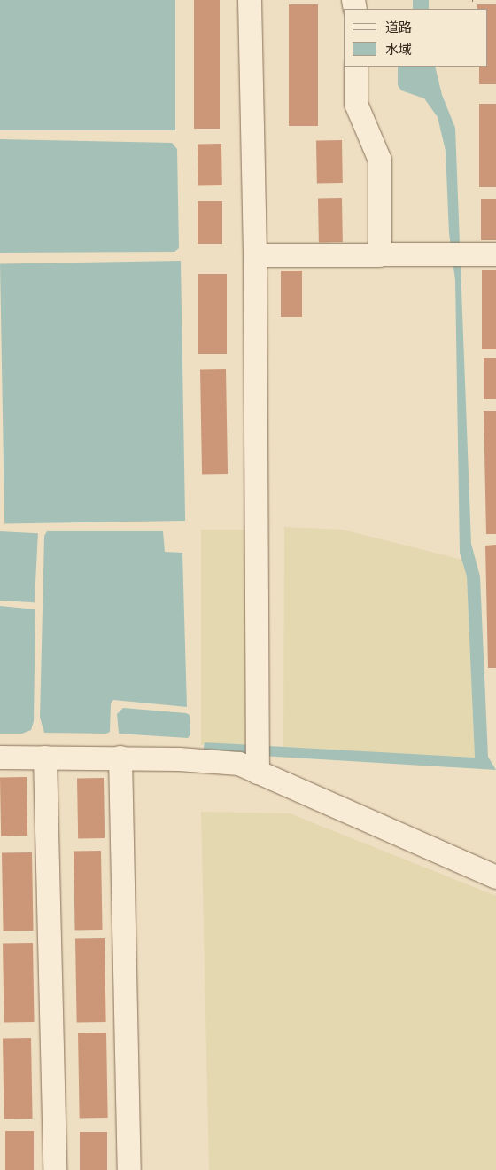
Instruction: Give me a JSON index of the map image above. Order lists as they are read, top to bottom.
{
  "legend": ["道路", "水域"]
}
